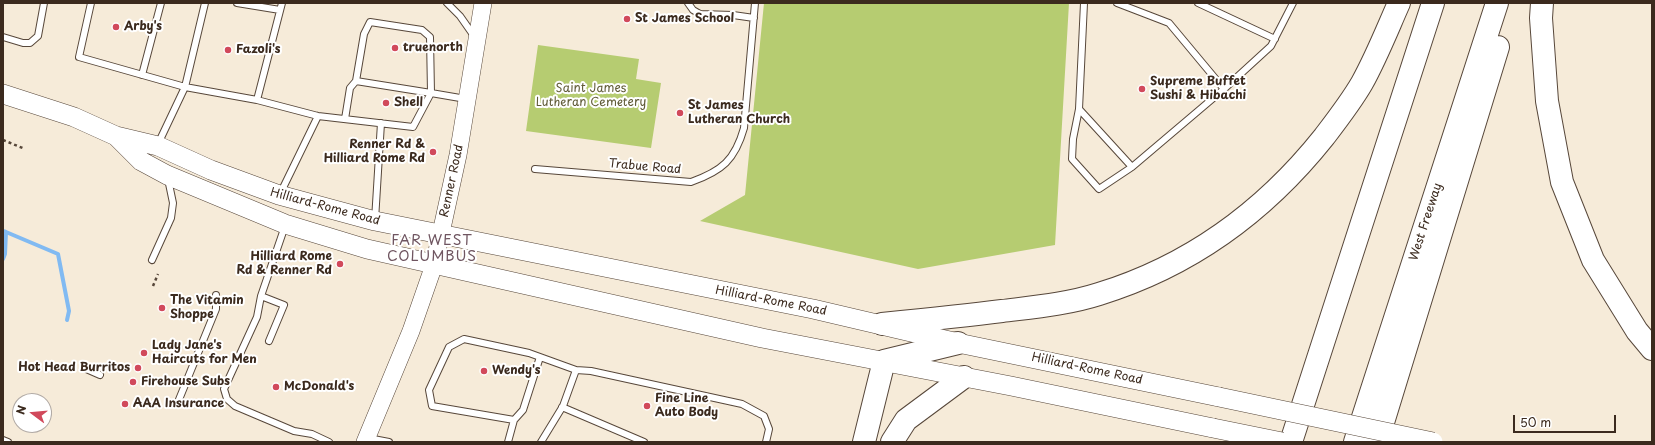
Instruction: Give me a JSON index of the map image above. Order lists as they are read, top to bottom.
{
  "streets": {
    "highway": ["West Freeway"],
    "main road": ["Renner Road", "Hilliard-Rome Road"],
    "lane": ["Trabue Road"]
  },
  "crossings": [
    ["Renner Road", "Hilliard-Rome Road"]
  ],
  "districts": ["FAR WEST COLUMBUS"],
  "parks": ["Saint James Lutheran Cemetery"],
  "places": [
    "St James School",
    "Arby's",
    "truenorth",
    "Fazoli's",
    "Supreme Buffet Sushi & Hibachi",
    "Shell",
    "St James Lutheran Church",
    "Renner Rd & Hilliard Rome Rd",
    "Hilliard Rome Rd & Renner Rd",
    "The Vitamin Shoppe",
    "Lady Jane's Haircuts for Men",
    "Hot Head Burritos",
    "Wendy's",
    "Firehouse Subs",
    "McDonald's",
    "AAA Insurance",
    "Fine Line Auto Body"
  ],
  "scale_bar": "50 m",
  "north": "left"
}
